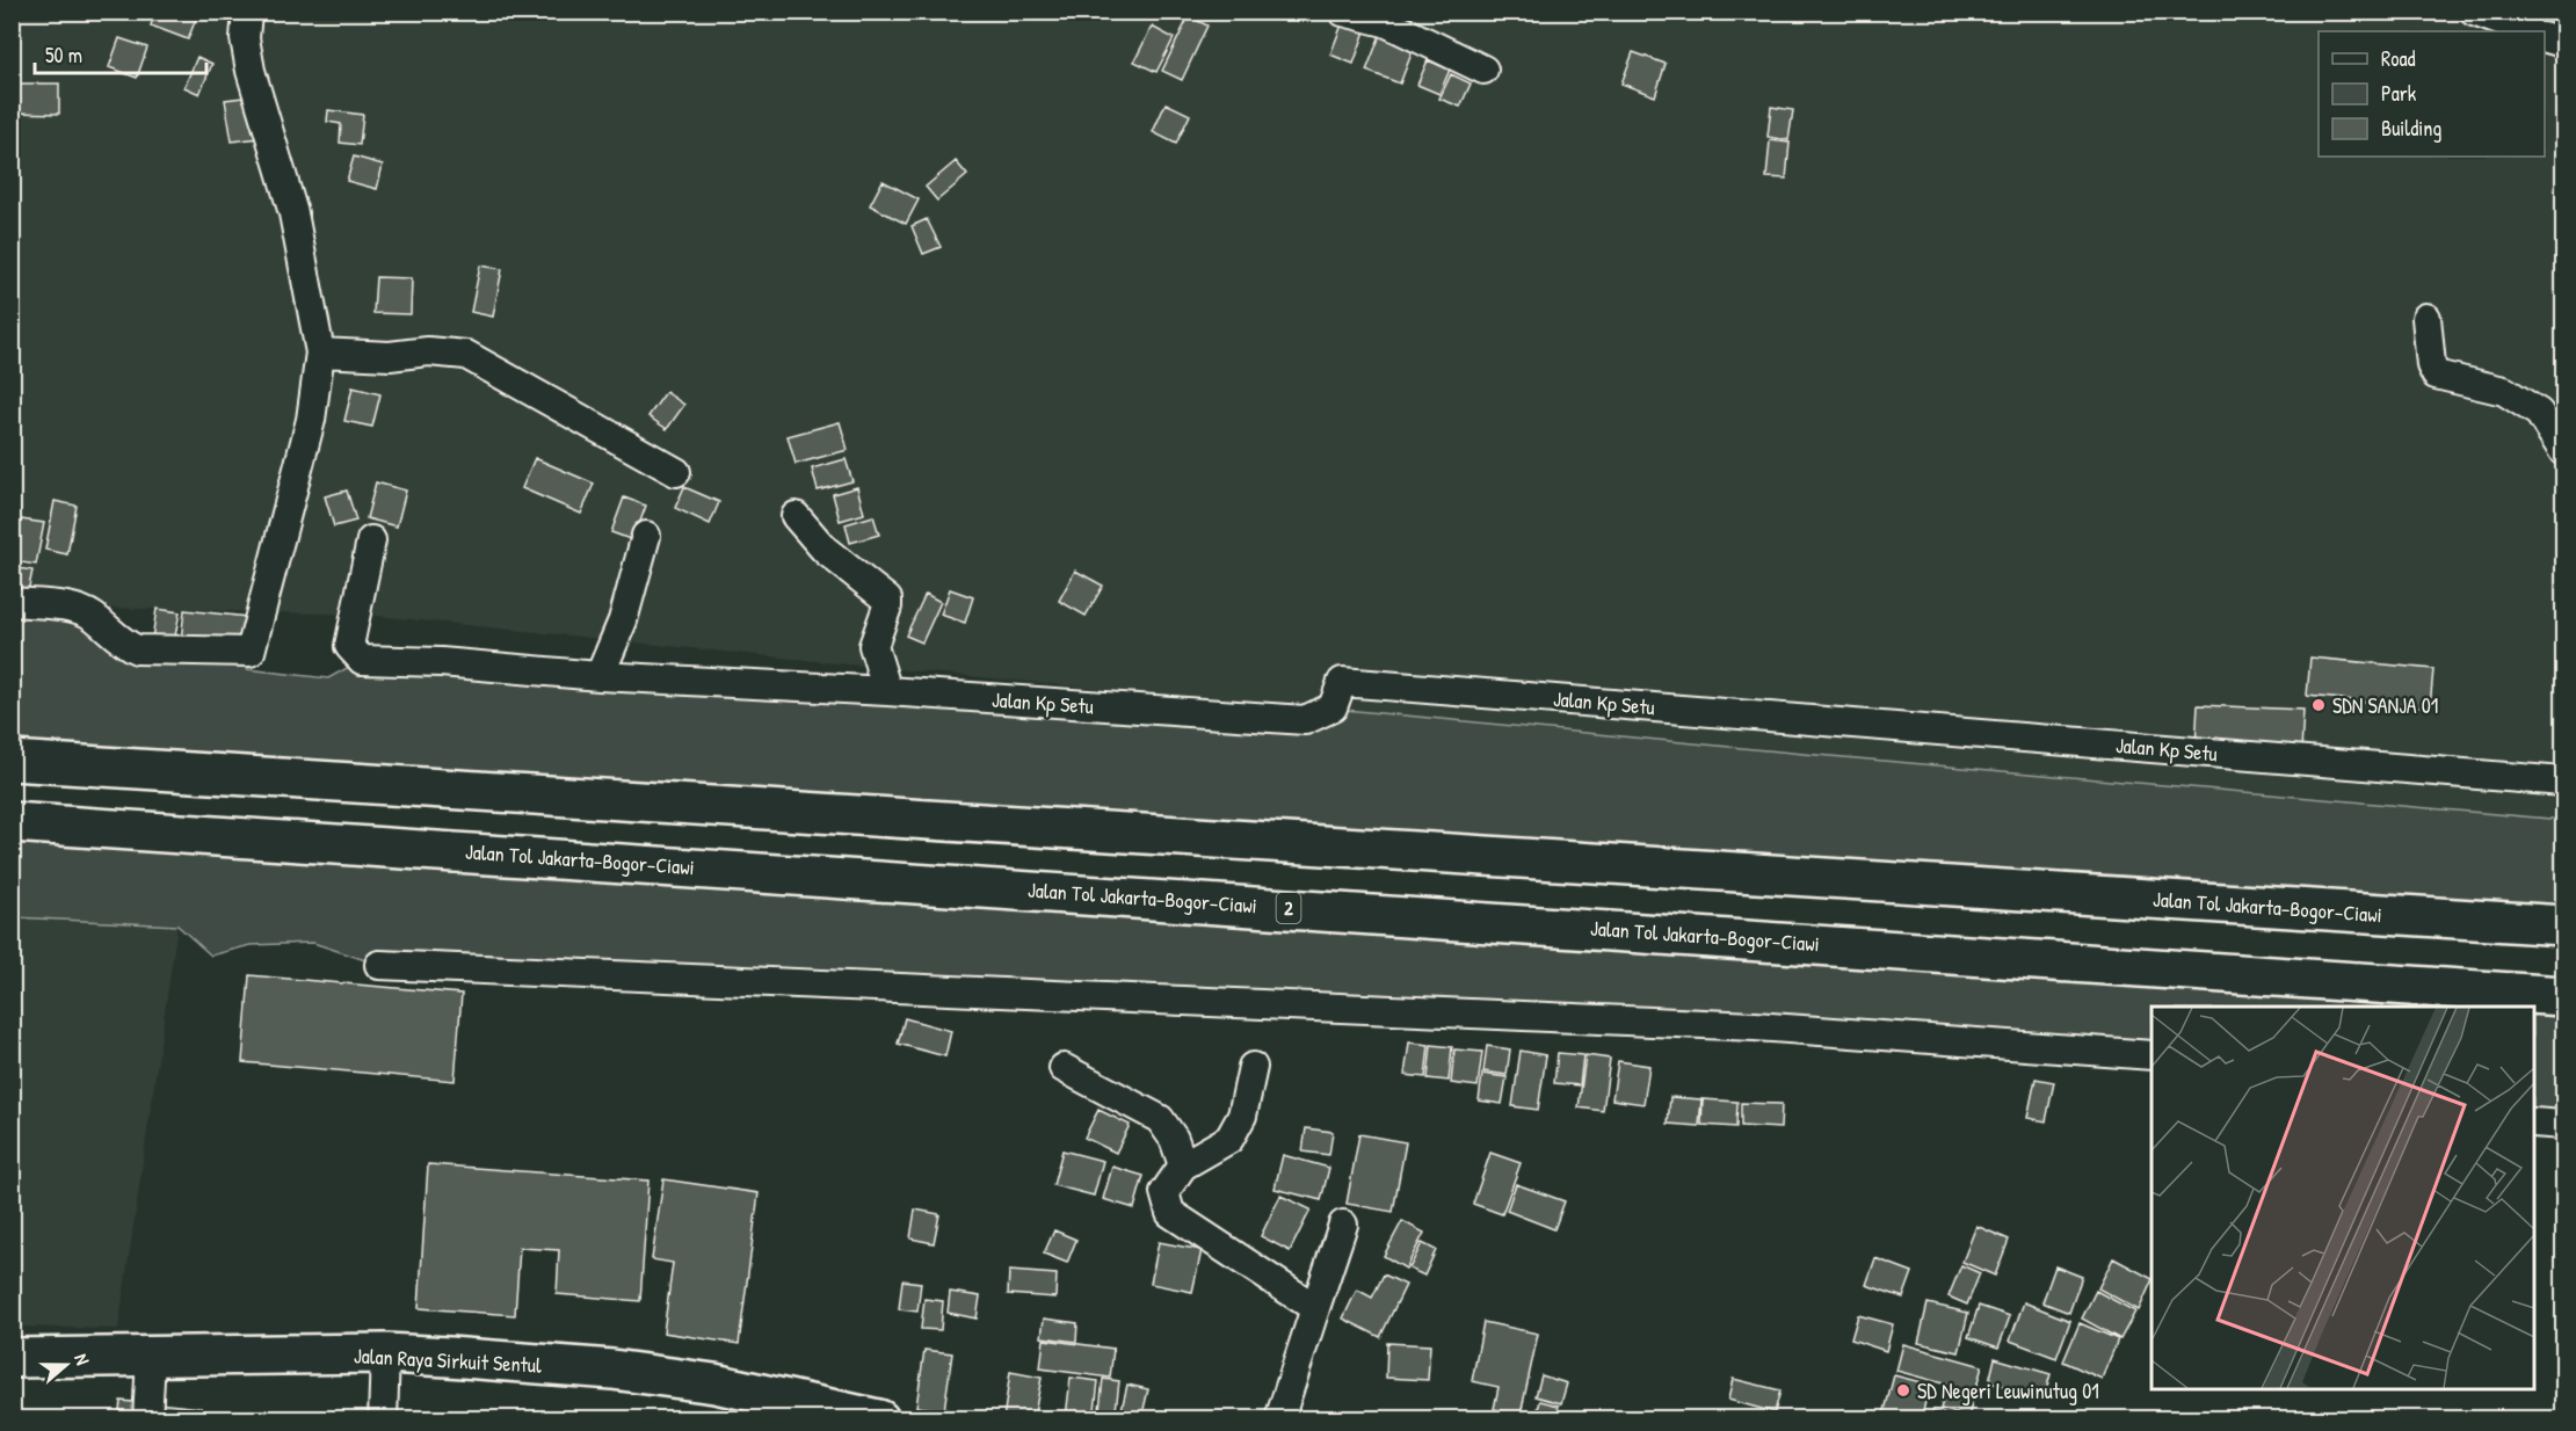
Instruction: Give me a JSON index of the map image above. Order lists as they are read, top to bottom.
{
  "streets": {
    "main road": ["Jalan Tol Jakarta–Bogor–Ciawi", "2", "Jalan Raya Sirkuit Sentul"],
    "street": ["Jalan Kp Setu"]
  },
  "places": ["SDN SANJA 01", "SD Negeri Leuwinutug 01"],
  "legend": ["Road", "Park", "Building"],
  "scale_bar": "50 m",
  "north": "right"
}
